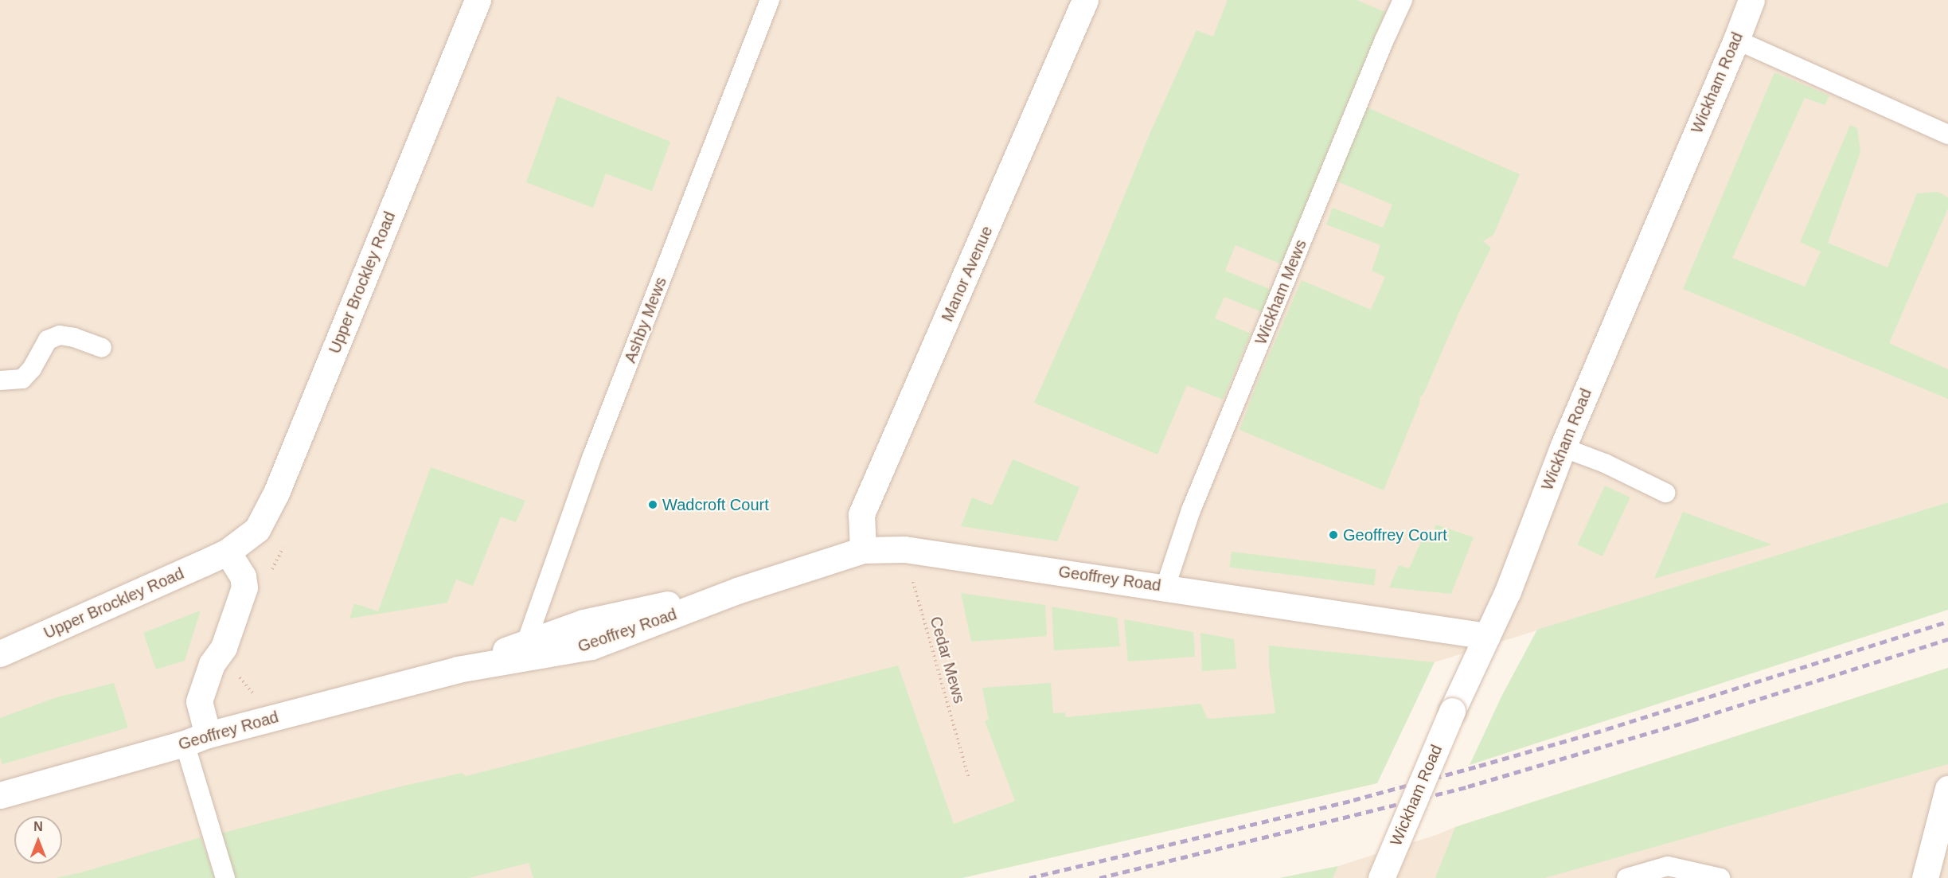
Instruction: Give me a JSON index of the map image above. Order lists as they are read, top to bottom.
{
  "streets": {
    "street": [
      "Wickham Road",
      "Manor Avenue",
      "Upper Brockley Road",
      "Geoffrey Road"
    ],
    "lane": ["Wickham Mews", "Ashby Mews"],
    "path": ["Cedar Mews"]
  },
  "crossings": [
    ["Wickham Road", "Geoffrey Road"],
    ["Manor Avenue", "Geoffrey Road"],
    ["Wickham Mews", "Geoffrey Road"],
    ["Ashby Mews", "Geoffrey Road"],
    ["Geoffrey Road", "Cedar Mews"]
  ],
  "places": ["Wadcroft Court", "Geoffrey Court"],
  "north": "top"
}
